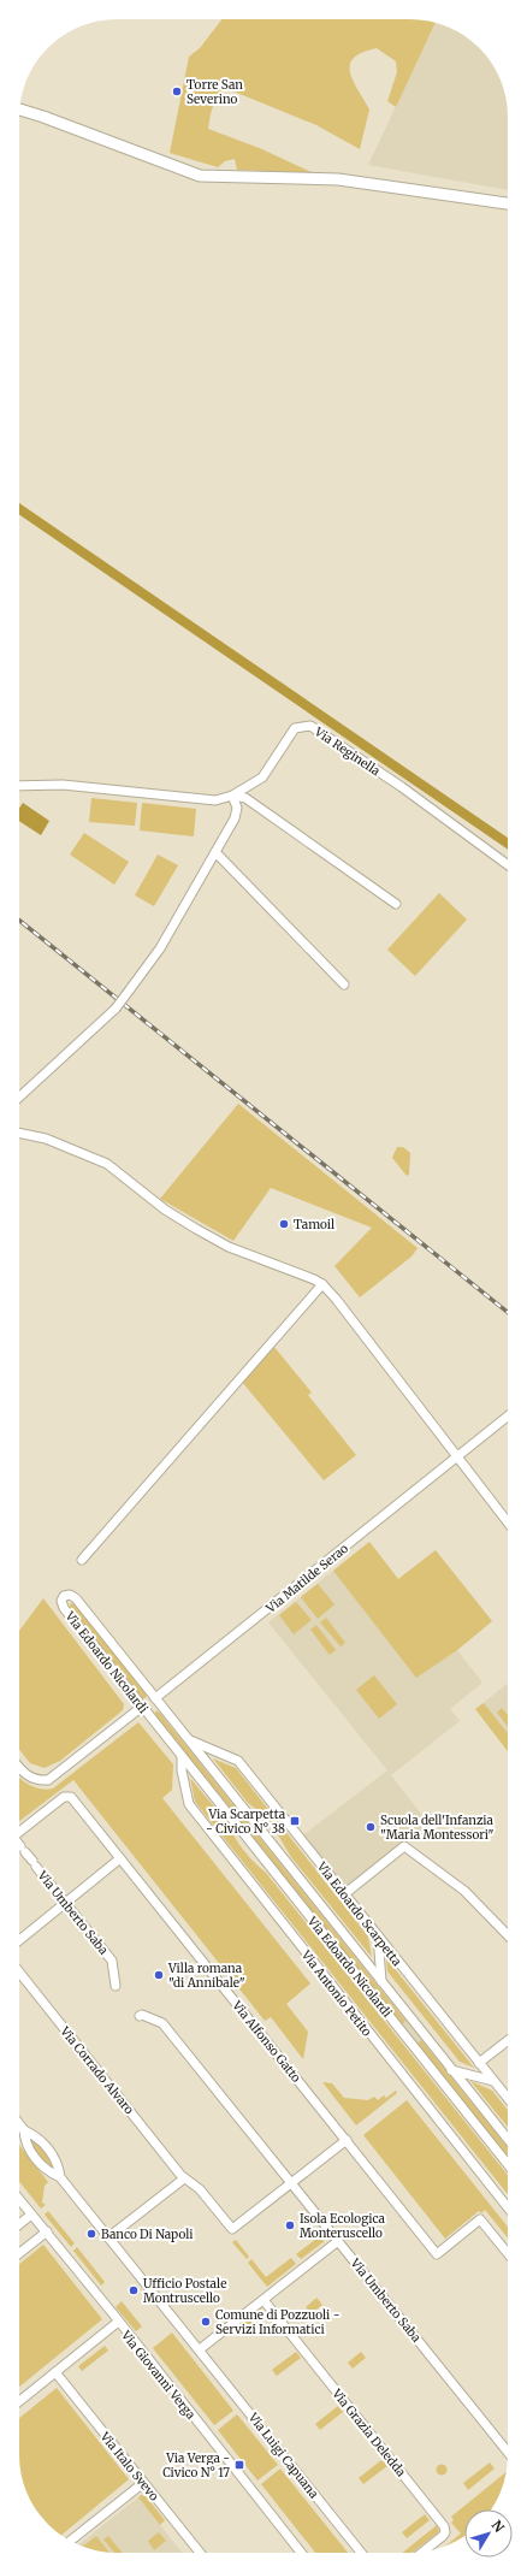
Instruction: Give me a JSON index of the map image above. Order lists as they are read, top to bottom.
{
  "streets": {
    "street": [
      "Via Reginella",
      "Via Matilde Serao",
      "Via Edoardo Nicolardi",
      "Via Umberto Saba",
      "Via Edoardo Scarpetta",
      "Via Antonio Petito",
      "Via Alfonso Gatto",
      "Via Corrado Alvaro",
      "Via Giovanni Verga",
      "Via Grazia Deledda",
      "Via Luigi Capuana",
      "Via Italo Svevo"
    ]
  },
  "crossings": [
    ["Via Matilde Serao", "Via Edoardo Nicolardi"],
    ["Via Edoardo Nicolardi", "Via Edoardo Scarpetta"],
    ["Via Edoardo Nicolardi", "Via Antonio Petito"],
    ["Via Umberto Saba", "Via Corrado Alvaro"]
  ],
  "places": {
    "other": [
      "Torre San Severino",
      "Tamoil",
      "Scuola dell'Infanzia \"Maria Montessori\"",
      "Villa romana \"di Annibale\"",
      "Isola Ecologica Monteruscello",
      "Banco Di Napoli",
      "Ufficio Postale Montruscello",
      "Comune di Pozzuoli - Servizi Informatici"
    ],
    "transit": ["Via Scarpetta - Civico N° 38", "Via Verga - Civico N° 17"]
  },
  "north": "top right"
}
